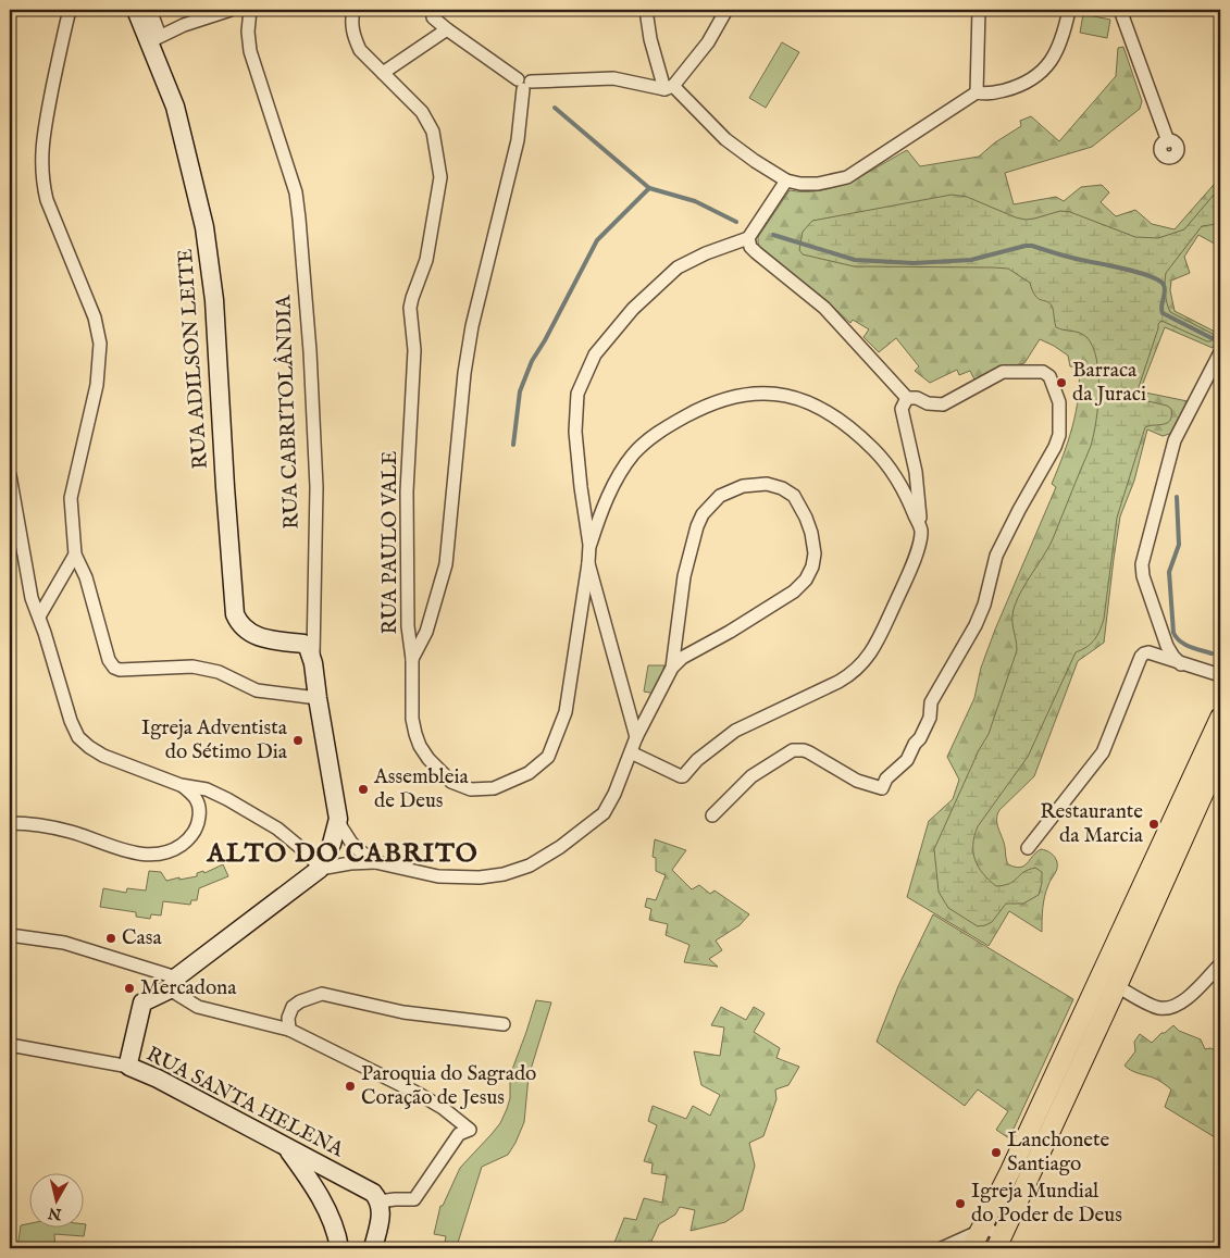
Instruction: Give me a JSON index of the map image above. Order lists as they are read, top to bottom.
{
  "streets": {
    "street": [
      "RUA ADILSON LEITE",
      "RUA CABRITOLÂNDIA",
      "RUA PAULO VALE",
      "RUA SANTA HELENA"
    ]
  },
  "crossings": [
    ["RUA ADILSON LEITE", "RUA CABRITOLÂNDIA"]
  ],
  "districts": ["ALTO DO CABRITO"],
  "places": [
    "Barraca da Juraci",
    "Igreja Adventista do Sétimo Dia",
    "Assembleia de Deus",
    "Restaurante da Marcia",
    "Casa",
    "Mercadona",
    "Paroquia do Sagrado Coração de Jesus",
    "Lanchonete Santiago",
    "Igreja Mundial do Poder de Deus"
  ],
  "north": "bottom"
}
